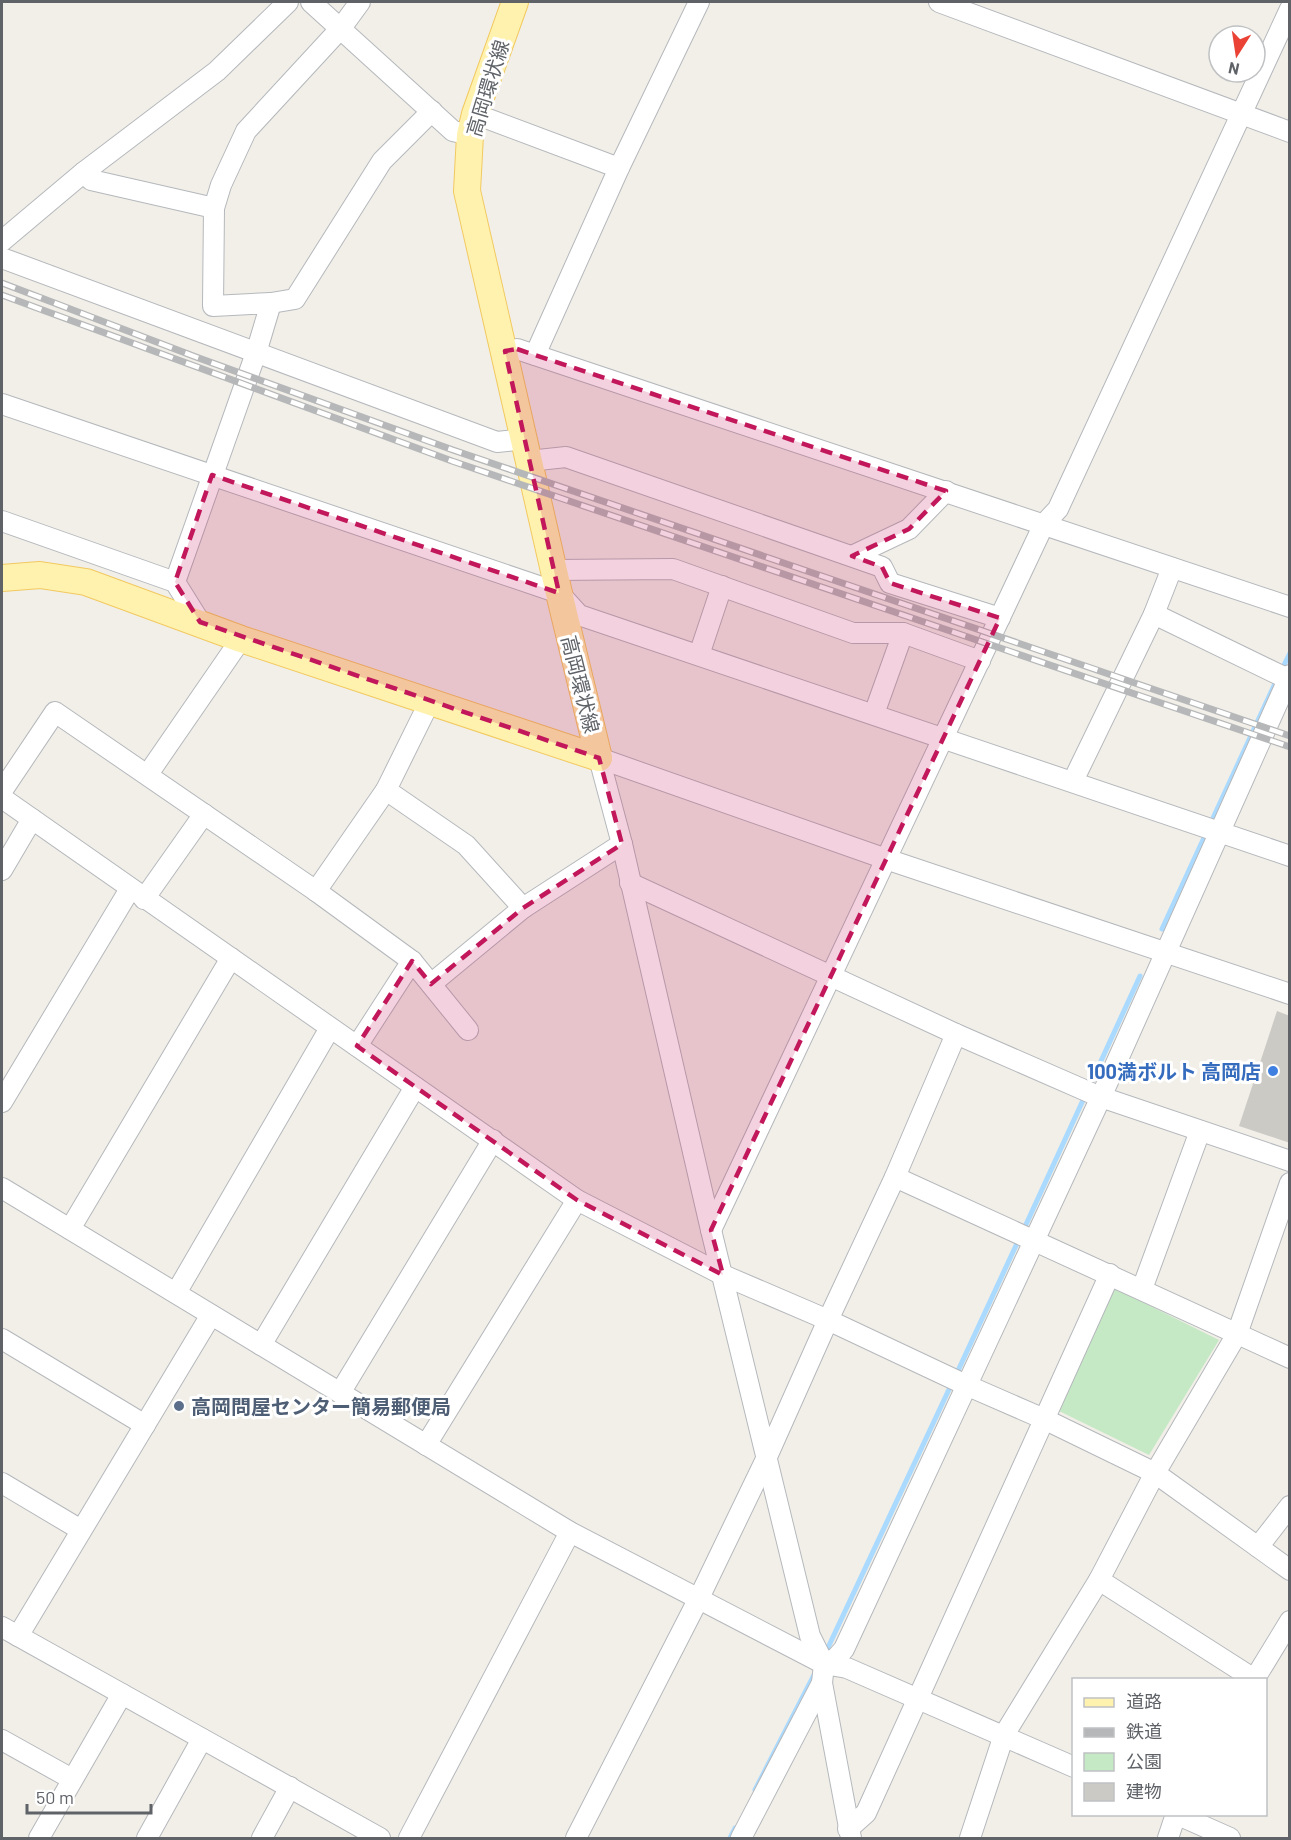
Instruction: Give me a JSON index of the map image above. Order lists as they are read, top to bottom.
{
  "streets": {
    "main road": ["高岡環状線"]
  },
  "places": ["100満ボルト 高岡店", "高岡問屋センター簡易郵便局"],
  "legend": [
    "道路",
    "鉄道",
    "公園",
    "建物"
  ],
  "scale_bar": "50 m",
  "north": "bottom"
}
